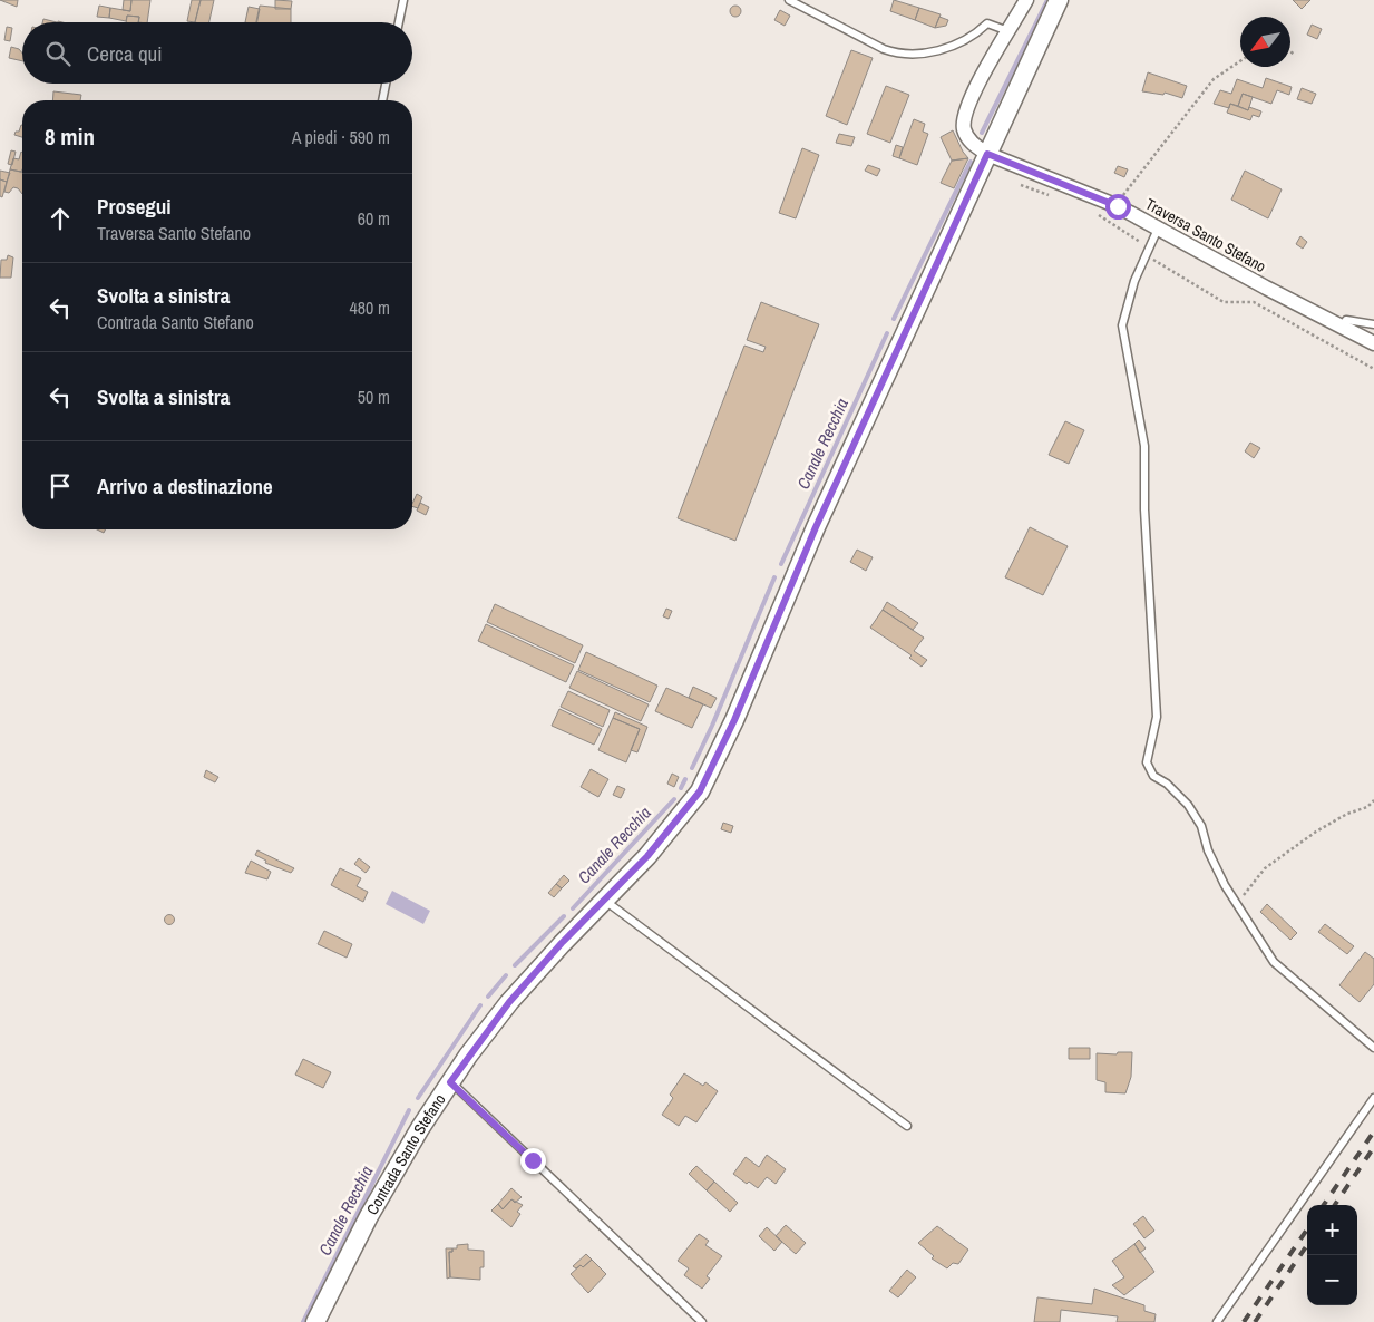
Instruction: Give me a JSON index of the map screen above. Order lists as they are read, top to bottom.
{
  "streets": {
    "street": ["Traversa Santo Stefano", "Contrada Santo Stefano"]
  },
  "crossings": [
    ["Traversa Santo Stefano", "Contrada Santo Stefano"]
  ],
  "water": ["Canale Recchia"],
  "north": "bottom left",
  "page": {
    "search": "Cerca qui",
    "heading": ["8 min", "A piedi · 590 m"],
    "list": [
      ["Prosegui", "Traversa Santo Stefano", "60 m"],
      ["Svolta a sinistra", "Contrada Santo Stefano", "480 m"],
      ["Svolta a sinistra", "50 m"],
      "Arrivo a destinazione"
    ],
    "map_buttons": ["+", "−"]
  }
}
